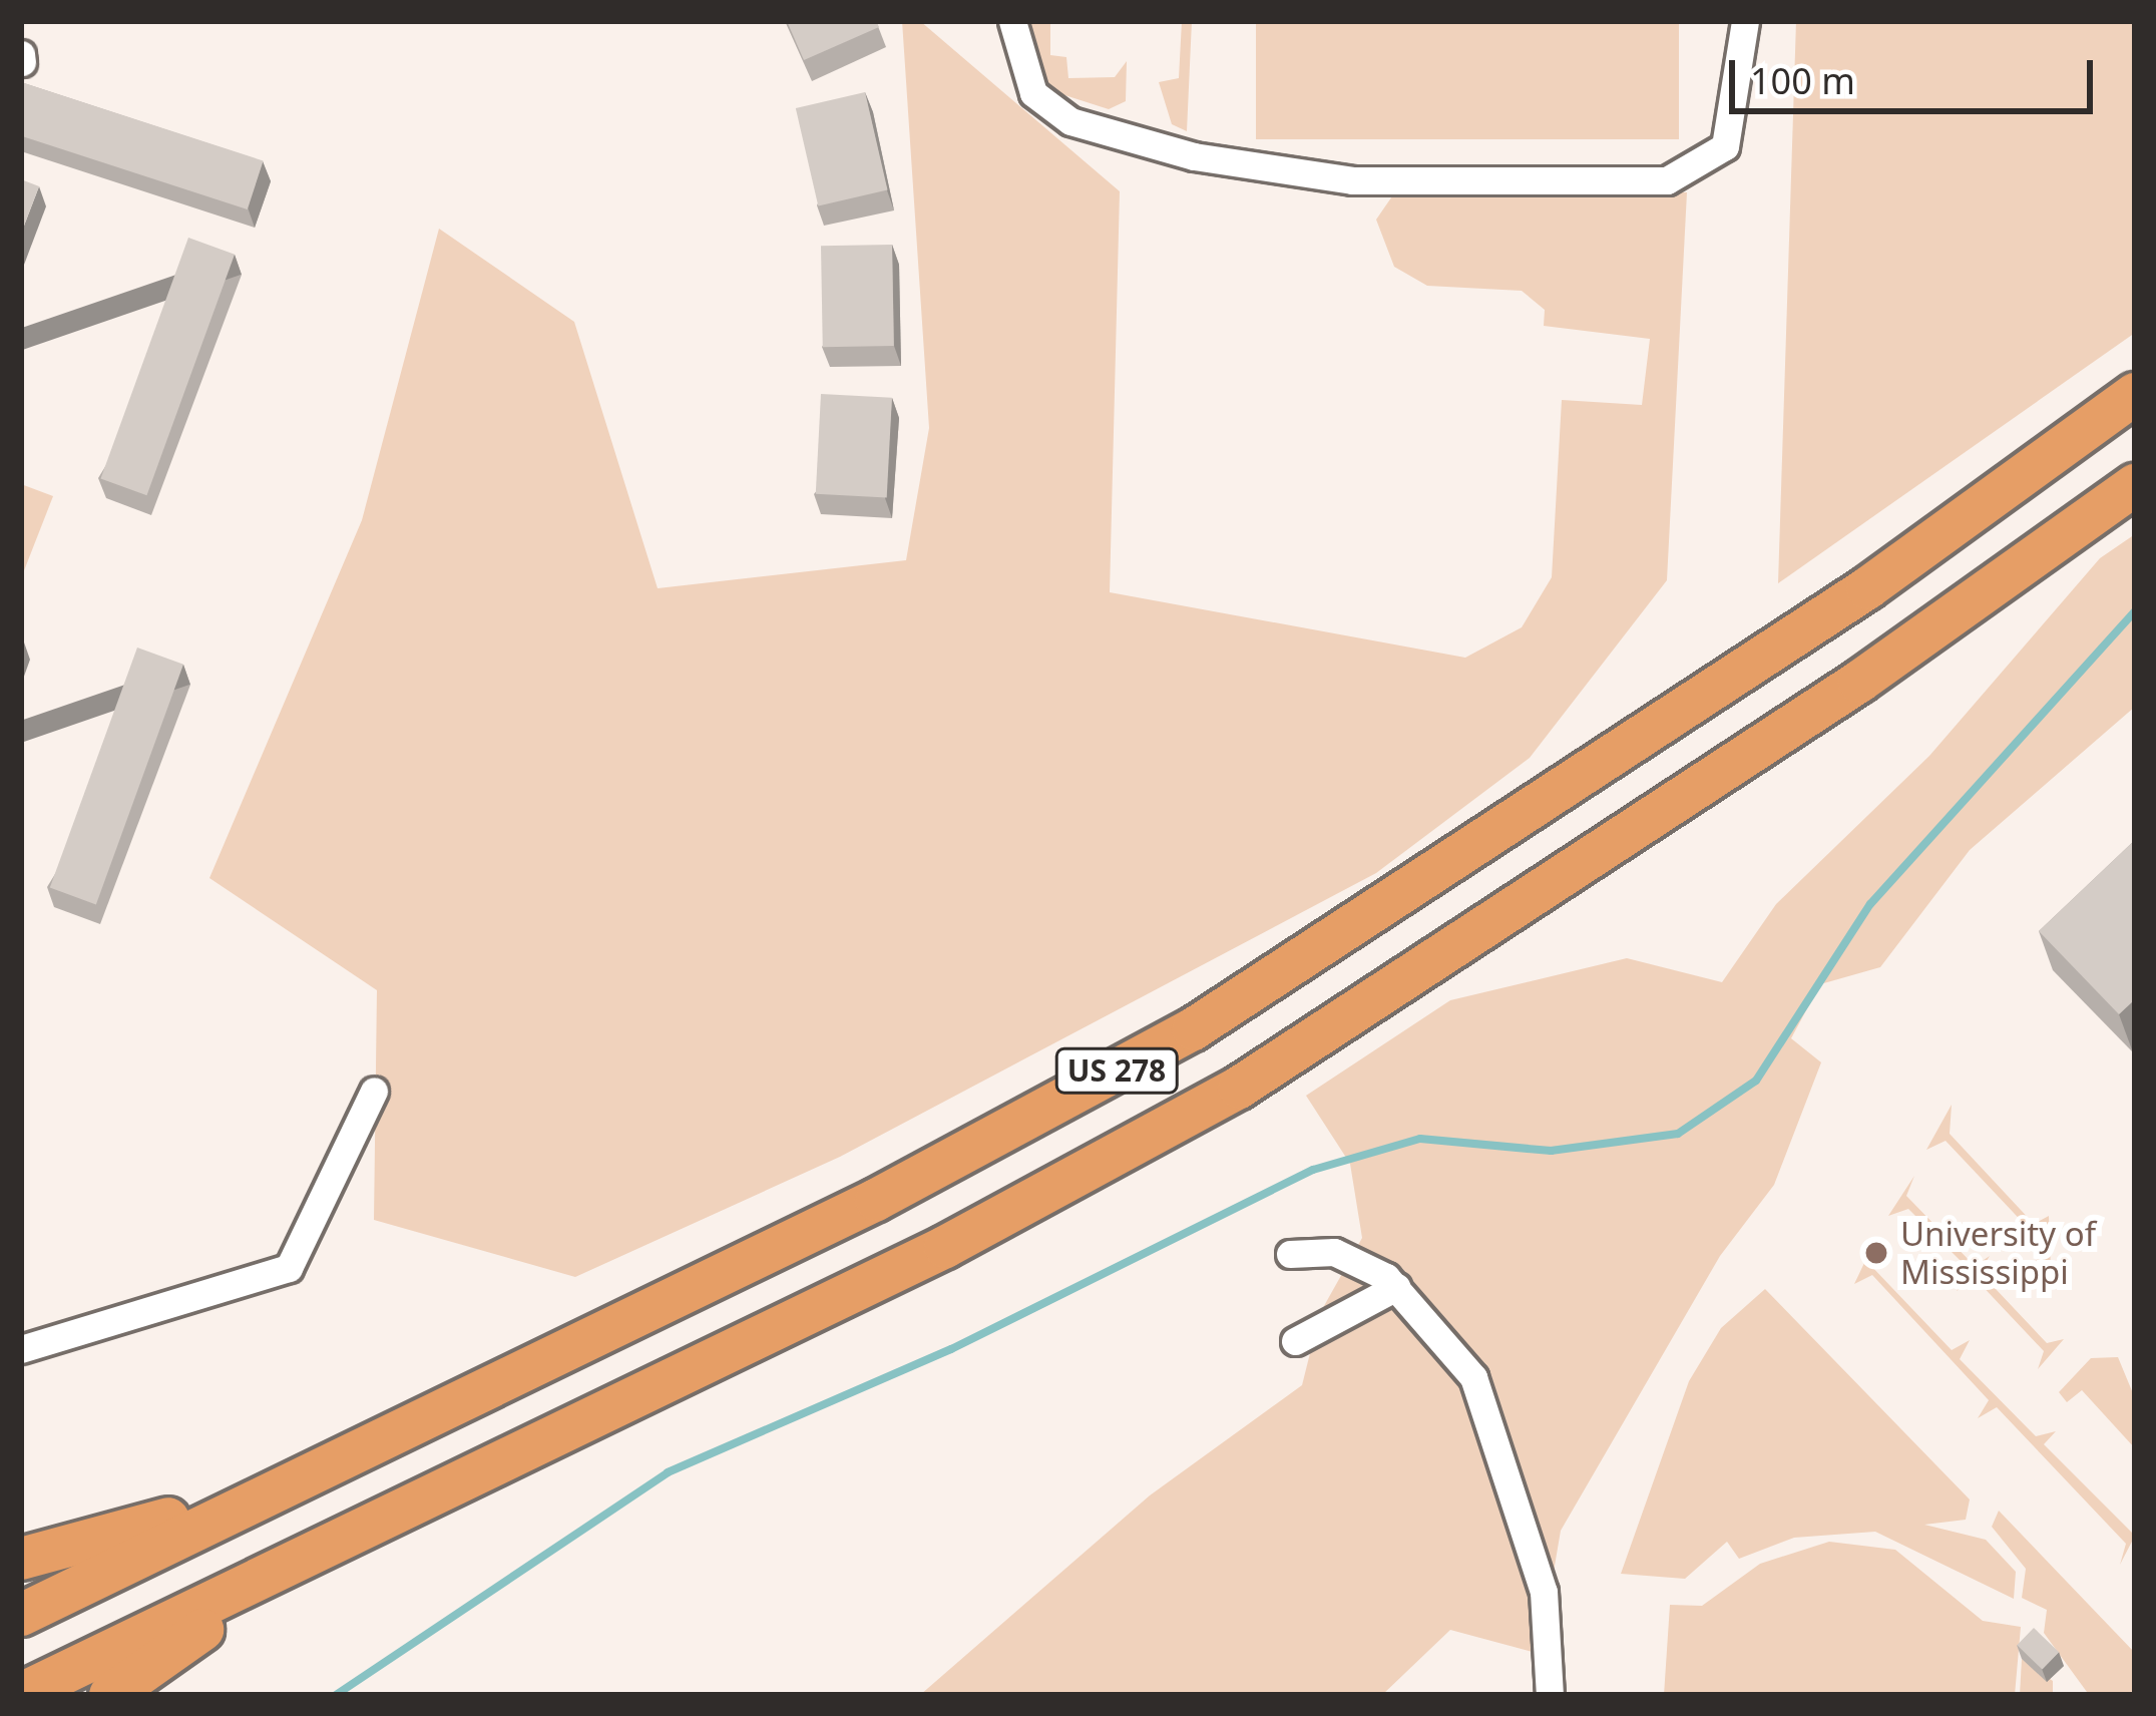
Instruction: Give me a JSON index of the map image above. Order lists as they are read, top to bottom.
{
  "streets": {
    "highway": ["US 278"]
  },
  "places": ["University of Mississippi"],
  "scale_bar": "100 m"
}
